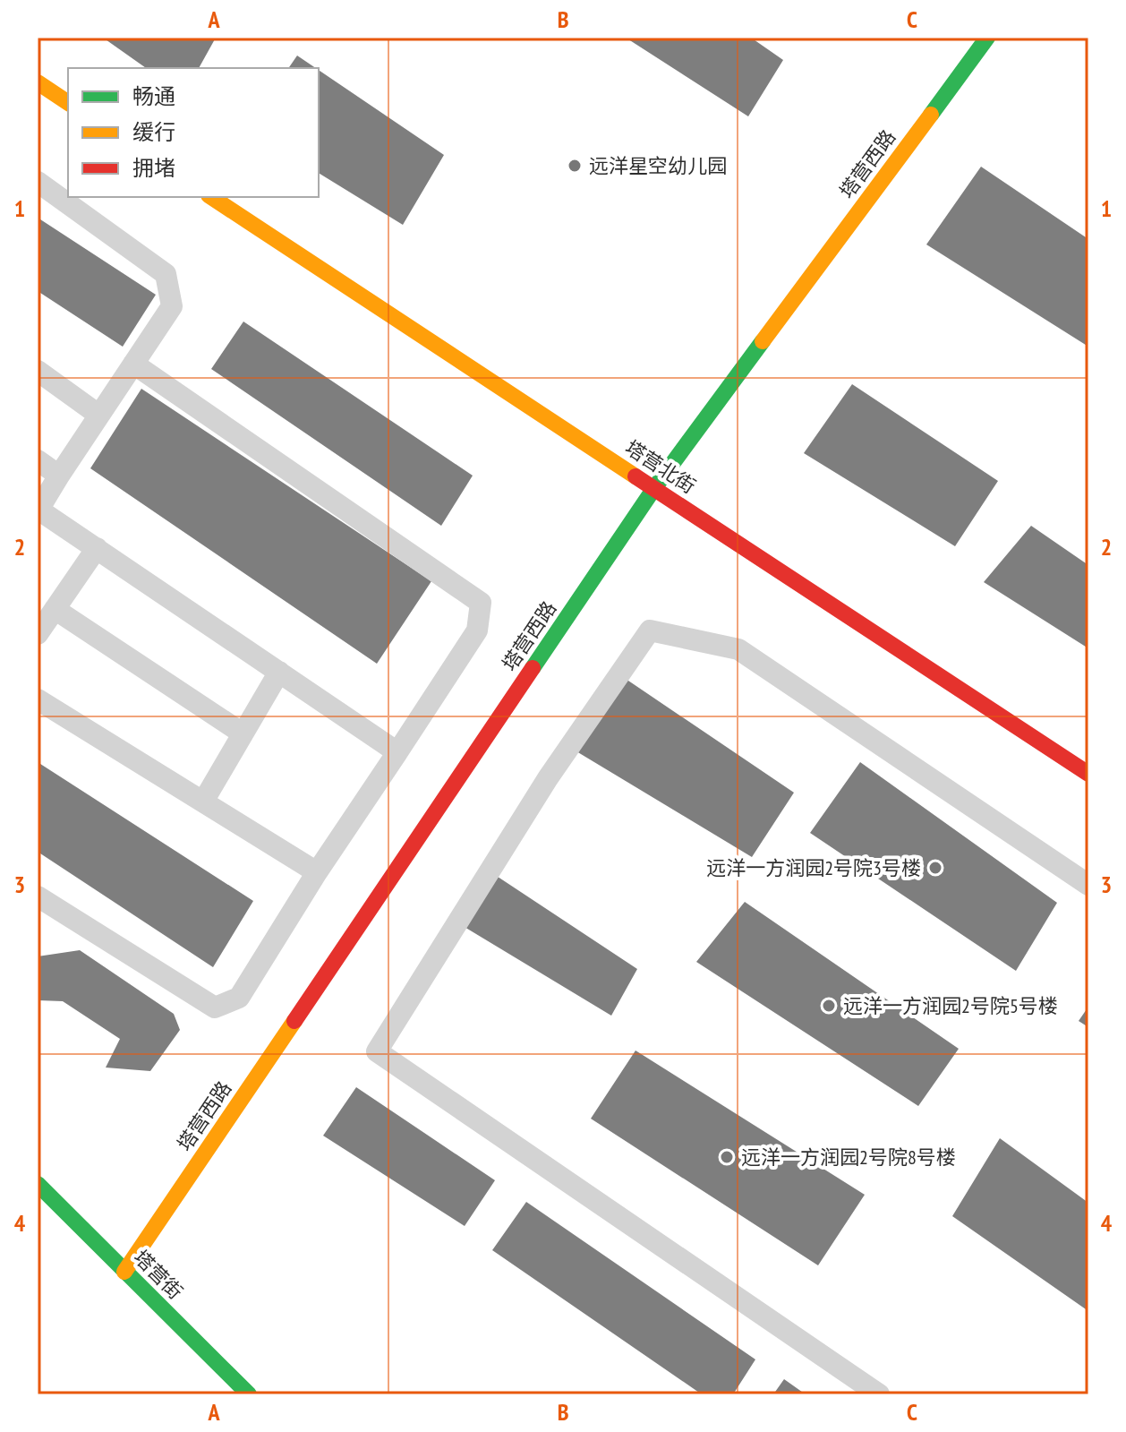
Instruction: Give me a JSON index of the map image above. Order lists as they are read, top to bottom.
{
  "streets": {
    "street": ["塔营西路", "塔营北街", "塔营街"]
  },
  "crossings": [
    ["塔营西路", "塔营北街"],
    ["塔营西路", "塔营街"]
  ],
  "places": [
    "远洋星空幼儿园",
    "远洋一方润园2号院3号楼",
    "远洋一方润园2号院5号楼",
    "远洋一方润园2号院8号楼"
  ],
  "legend": ["畅通", "缓行", "拥堵"],
  "grid": {
    "columns": ["A", "B", "C"],
    "rows": [
      "1",
      "2",
      "3",
      "4"
    ]
  }
}
